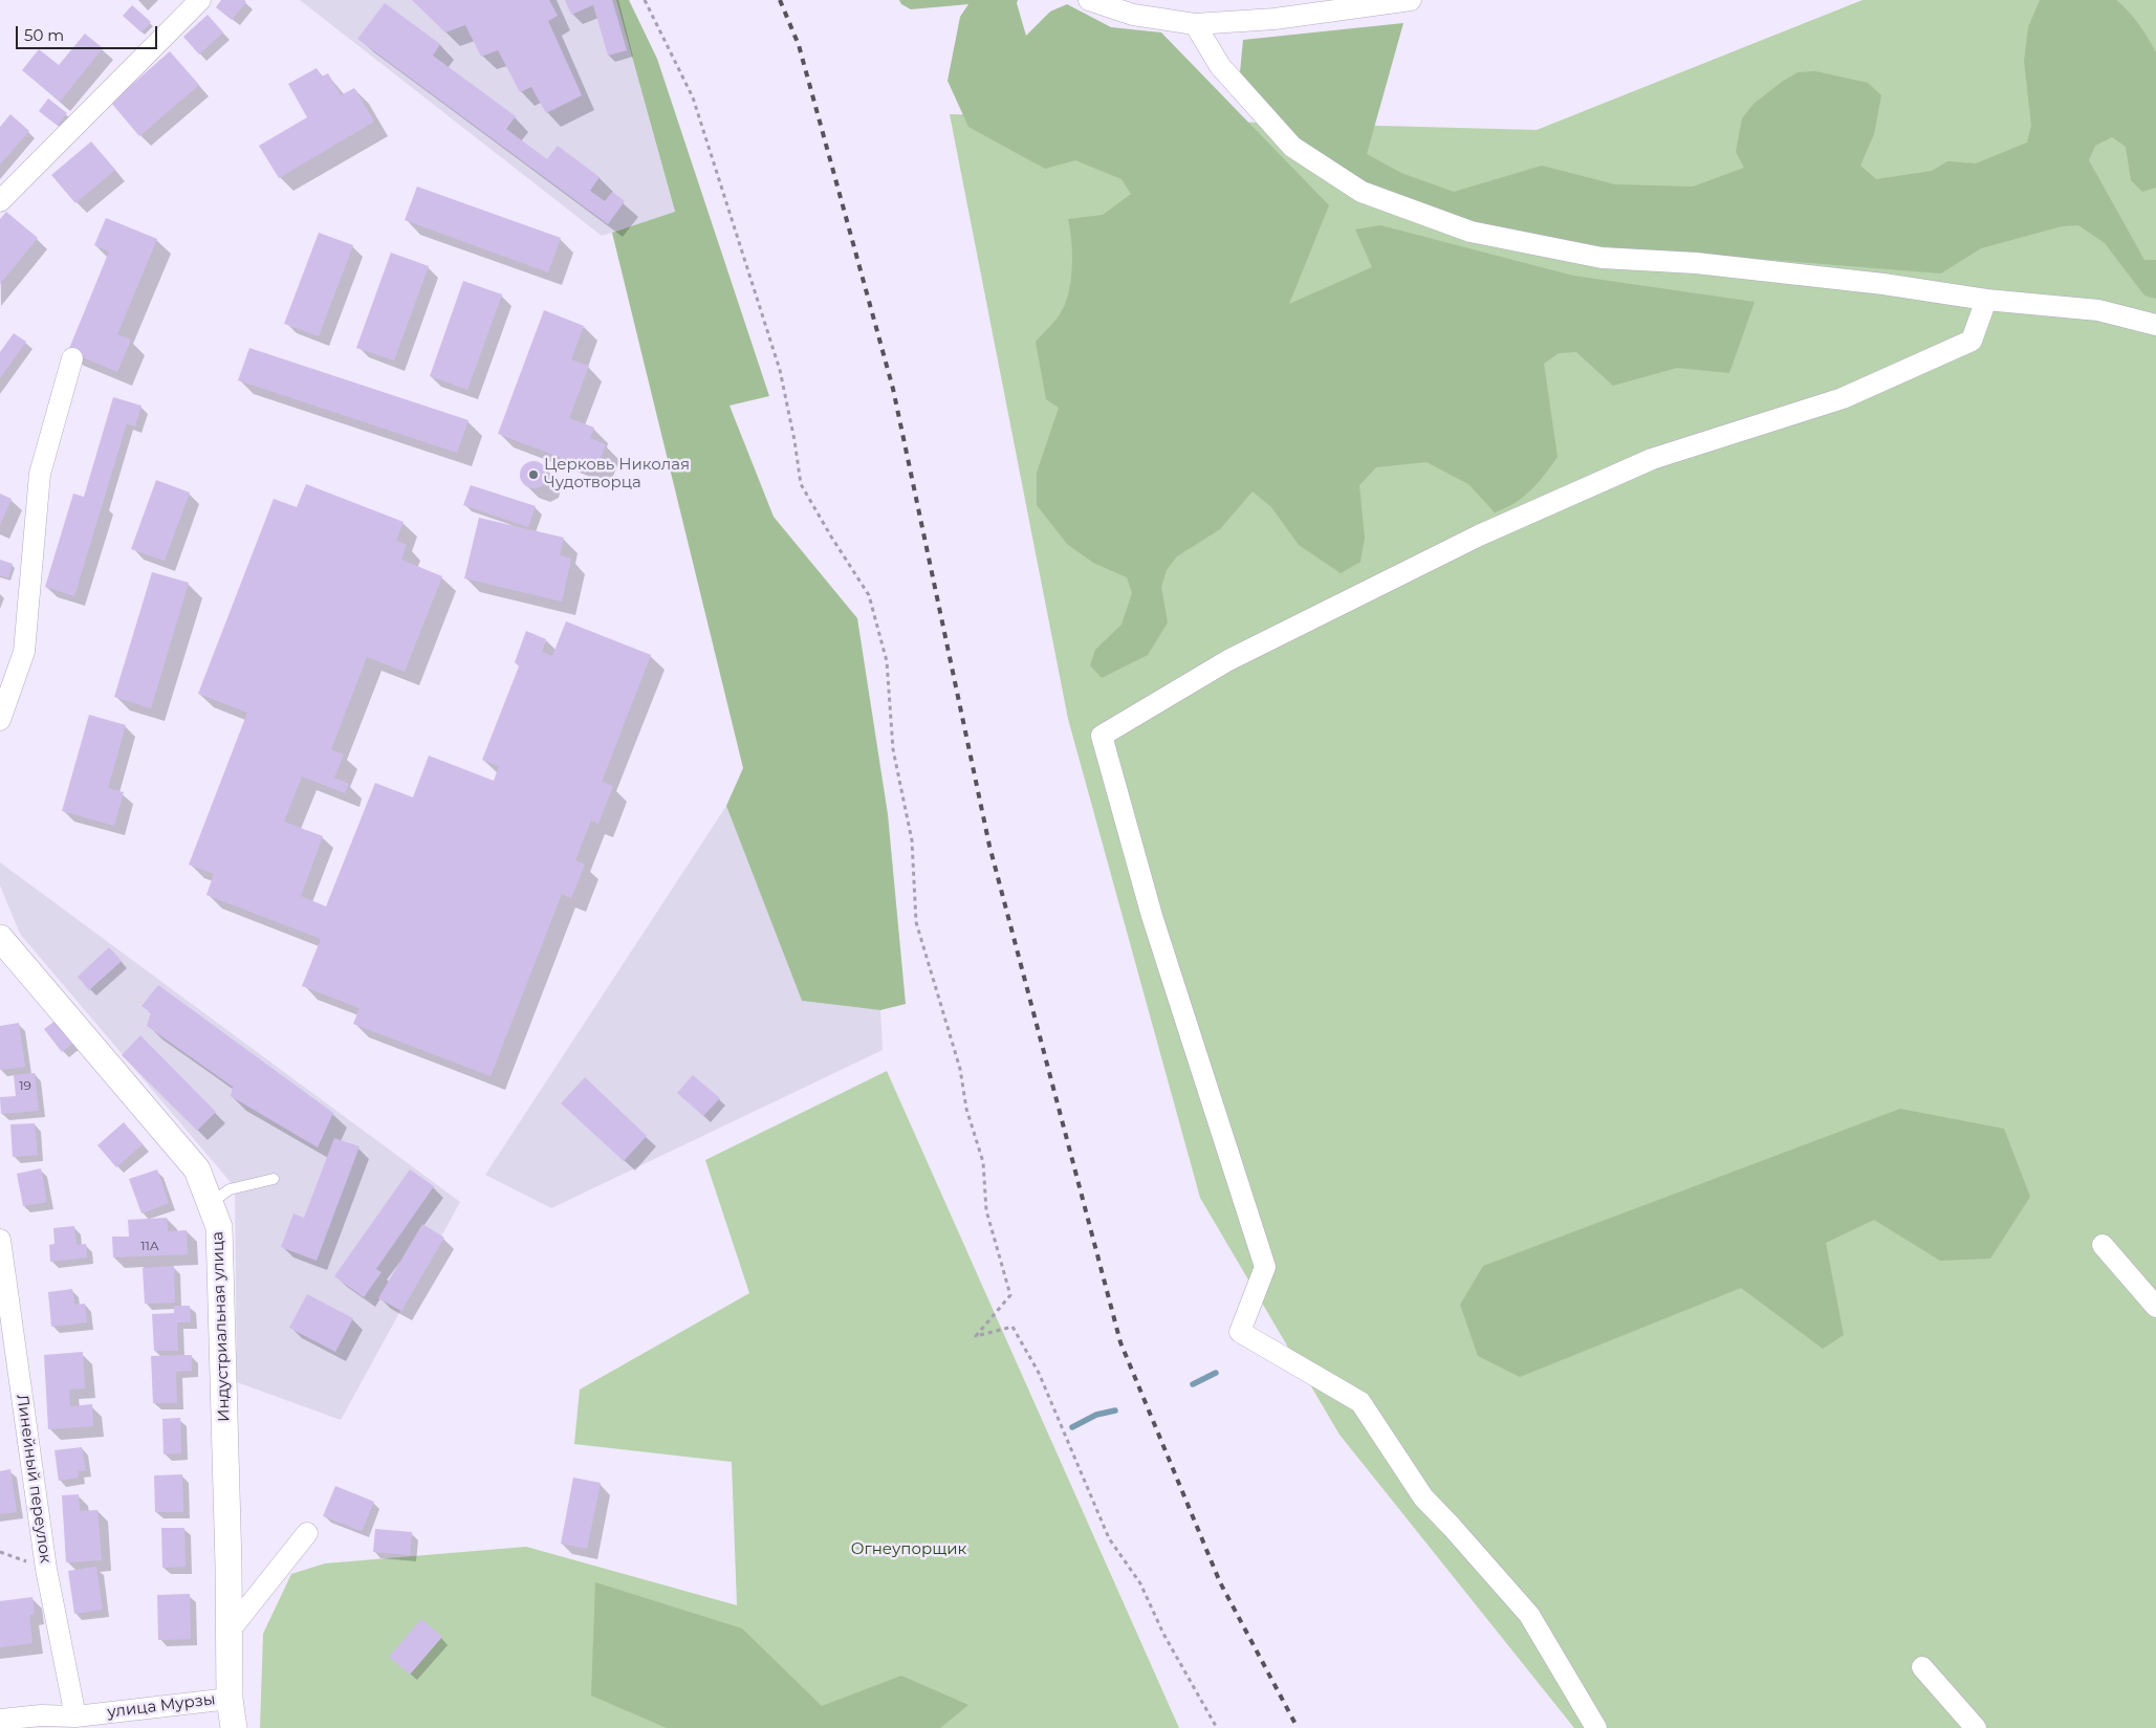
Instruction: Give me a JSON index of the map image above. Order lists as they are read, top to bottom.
{
  "streets": {
    "street": ["Индустриальная улица", "Линейный переулок", "улица Мурзы"]
  },
  "crossings": [
    ["Индустриальная улица", "улица Мурзы"],
    ["Линейный переулок", "улица Мурзы"]
  ],
  "parks": ["Огнеупорщик"],
  "places": ["Церковь Николая Чудотворца"],
  "house_numbers": ["19", "11А"],
  "scale_bar": "50 m"
}
